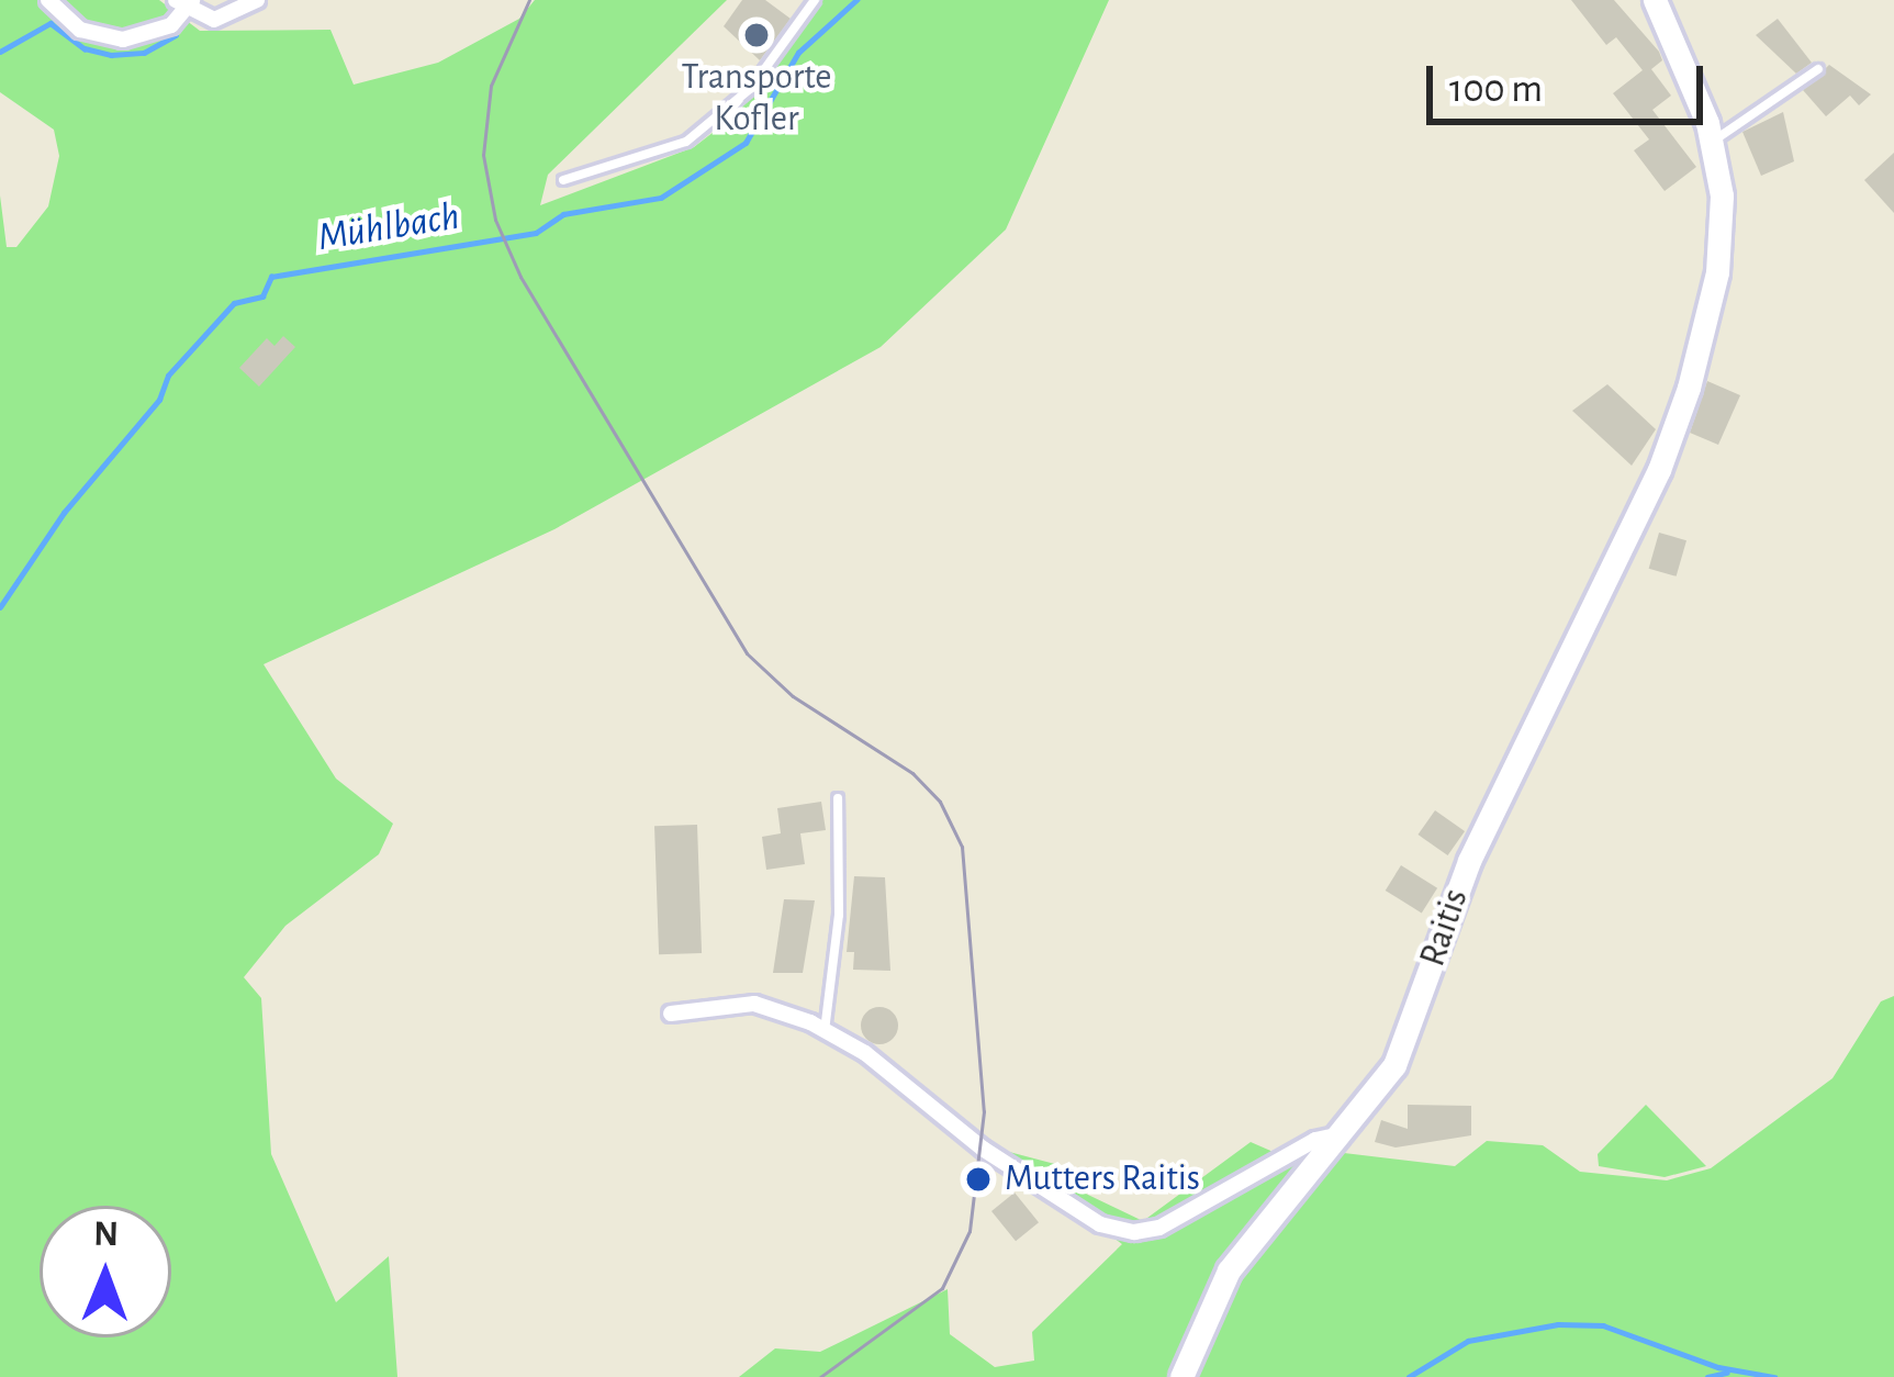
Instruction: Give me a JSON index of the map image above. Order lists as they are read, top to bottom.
{
  "streets": {
    "street": ["Raitis"]
  },
  "water": ["Mühlbach"],
  "places": ["Transporte Kofler", "Mutters Raitis"],
  "scale_bar": "100 m",
  "north": "top"
}
